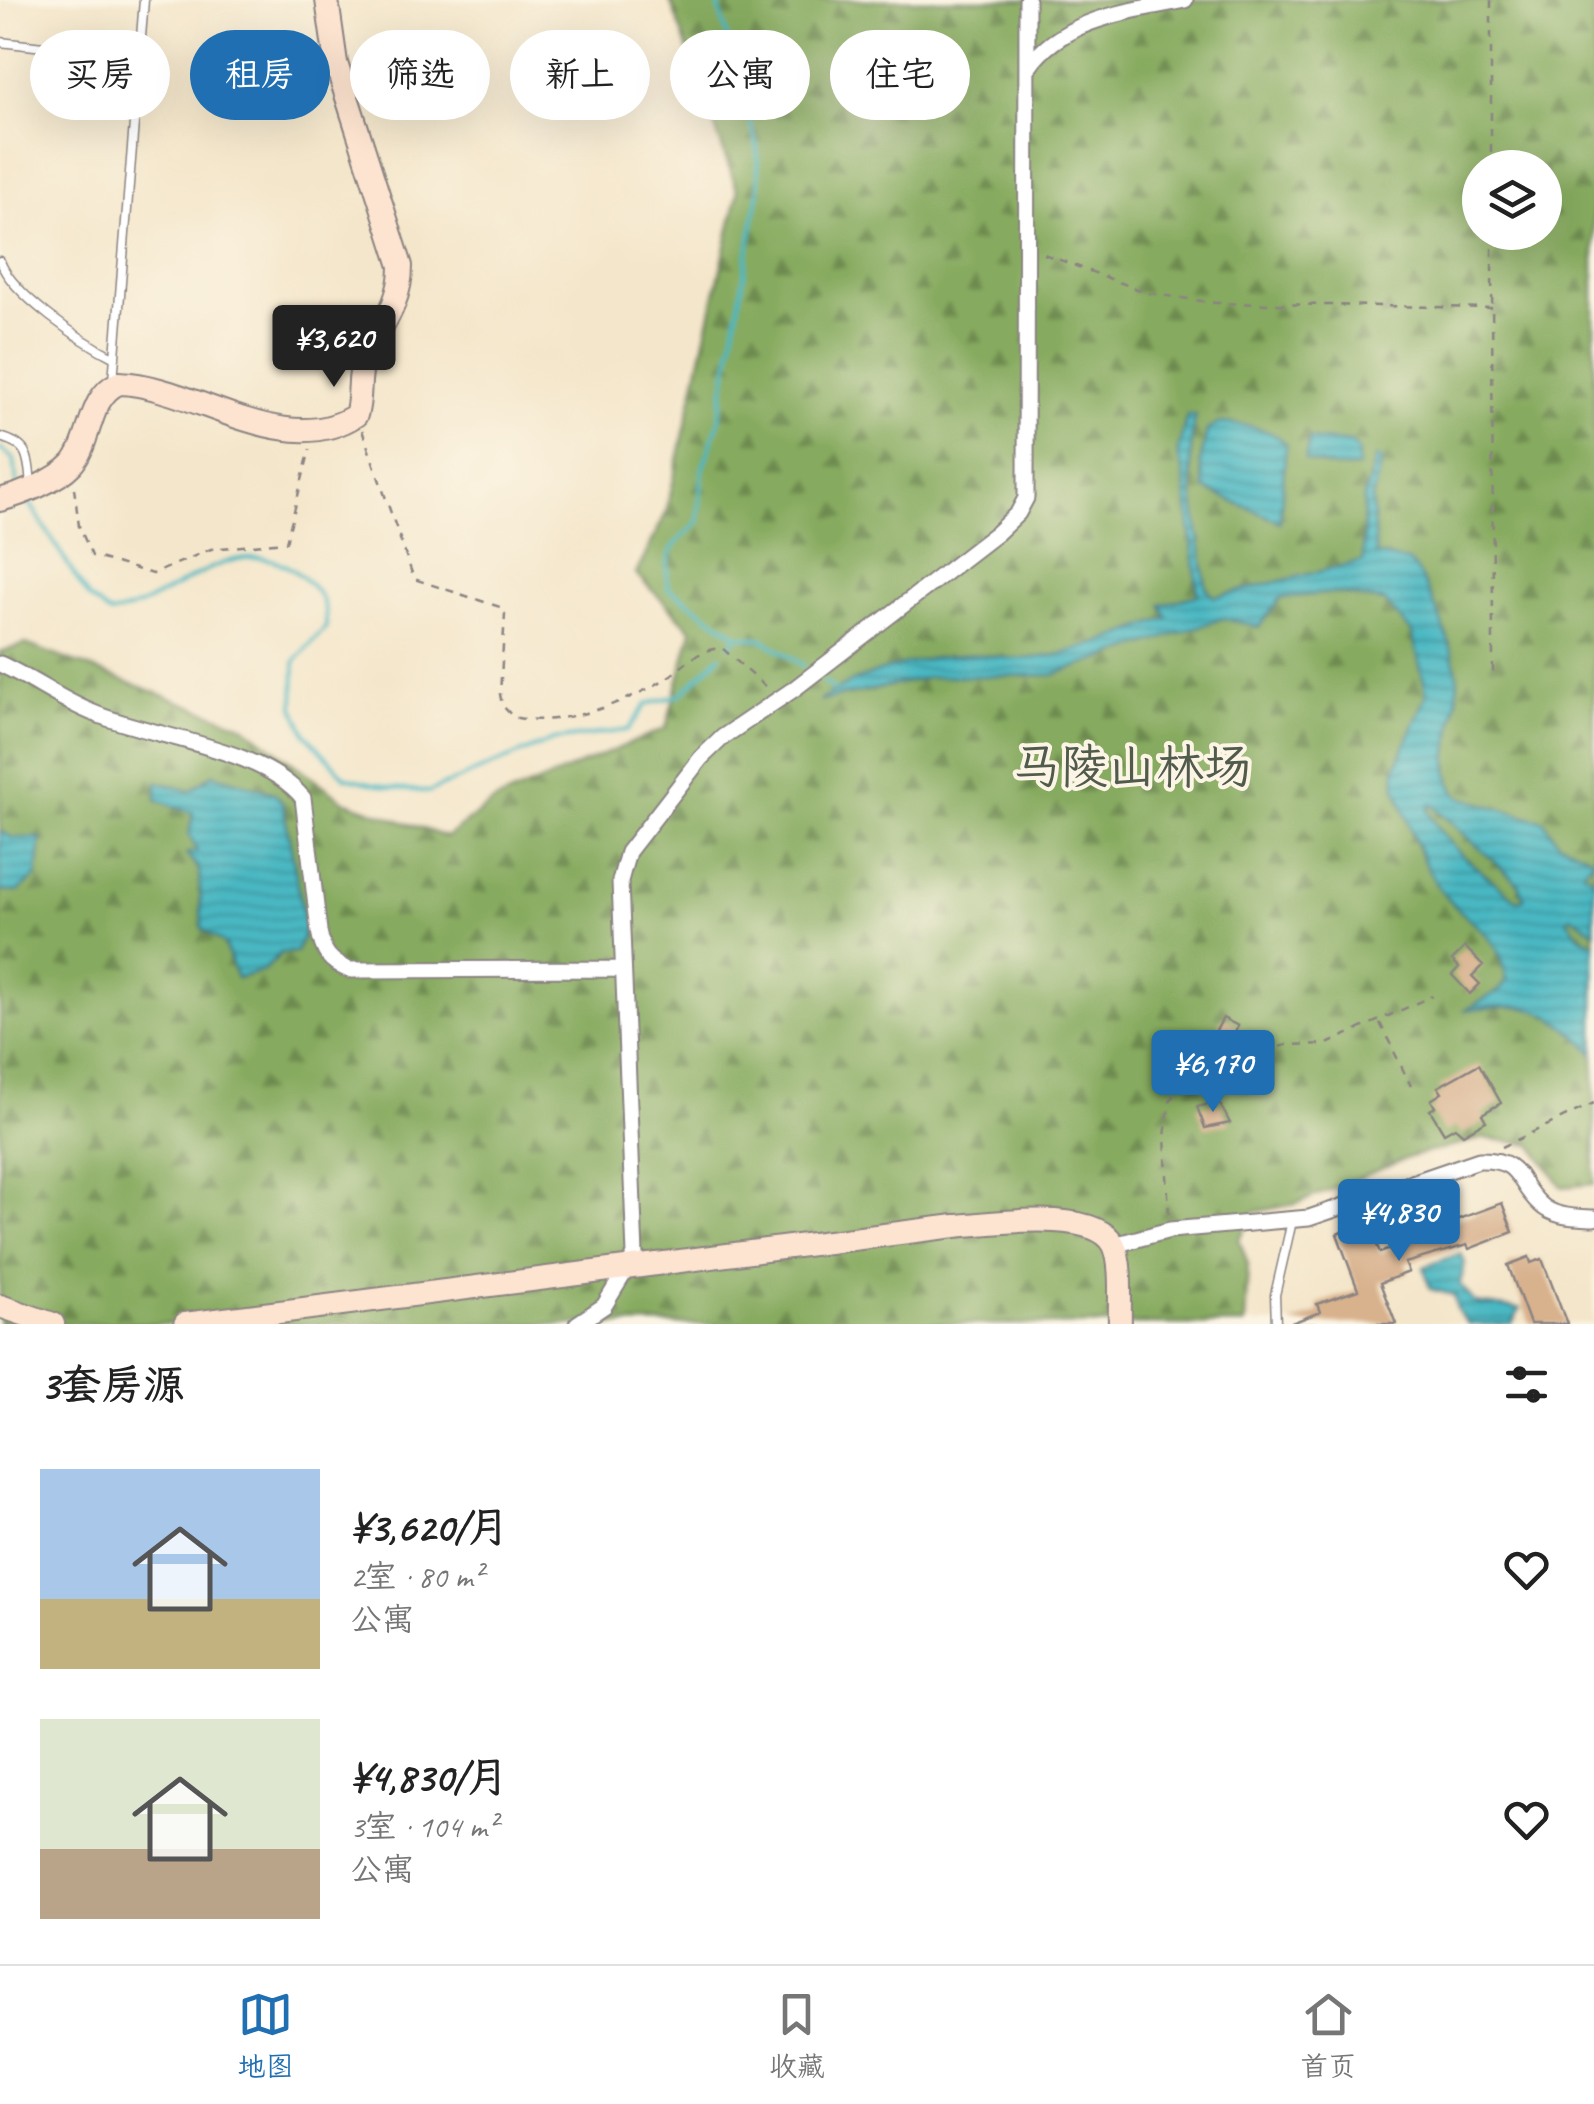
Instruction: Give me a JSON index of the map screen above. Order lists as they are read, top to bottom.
{
  "parks": ["马陵山林场"],
  "page": {
    "chip": [
      "买房",
      "租房",
      "筛选",
      "新上",
      "公寓",
      "住宅"
    ],
    "price": ["¥3,620", "¥6,170", "¥4,830"],
    "heading": "3套房源",
    "list": [
      {
        "name": "¥3,620/月",
        "note": "2室 · 80 m² · 公寓"
      },
      {
        "name": "¥4,830/月",
        "note": "3室 · 104 m² · 公寓"
      }
    ],
    "tabs": ["地图", "收藏", "首页"]
  }
}
